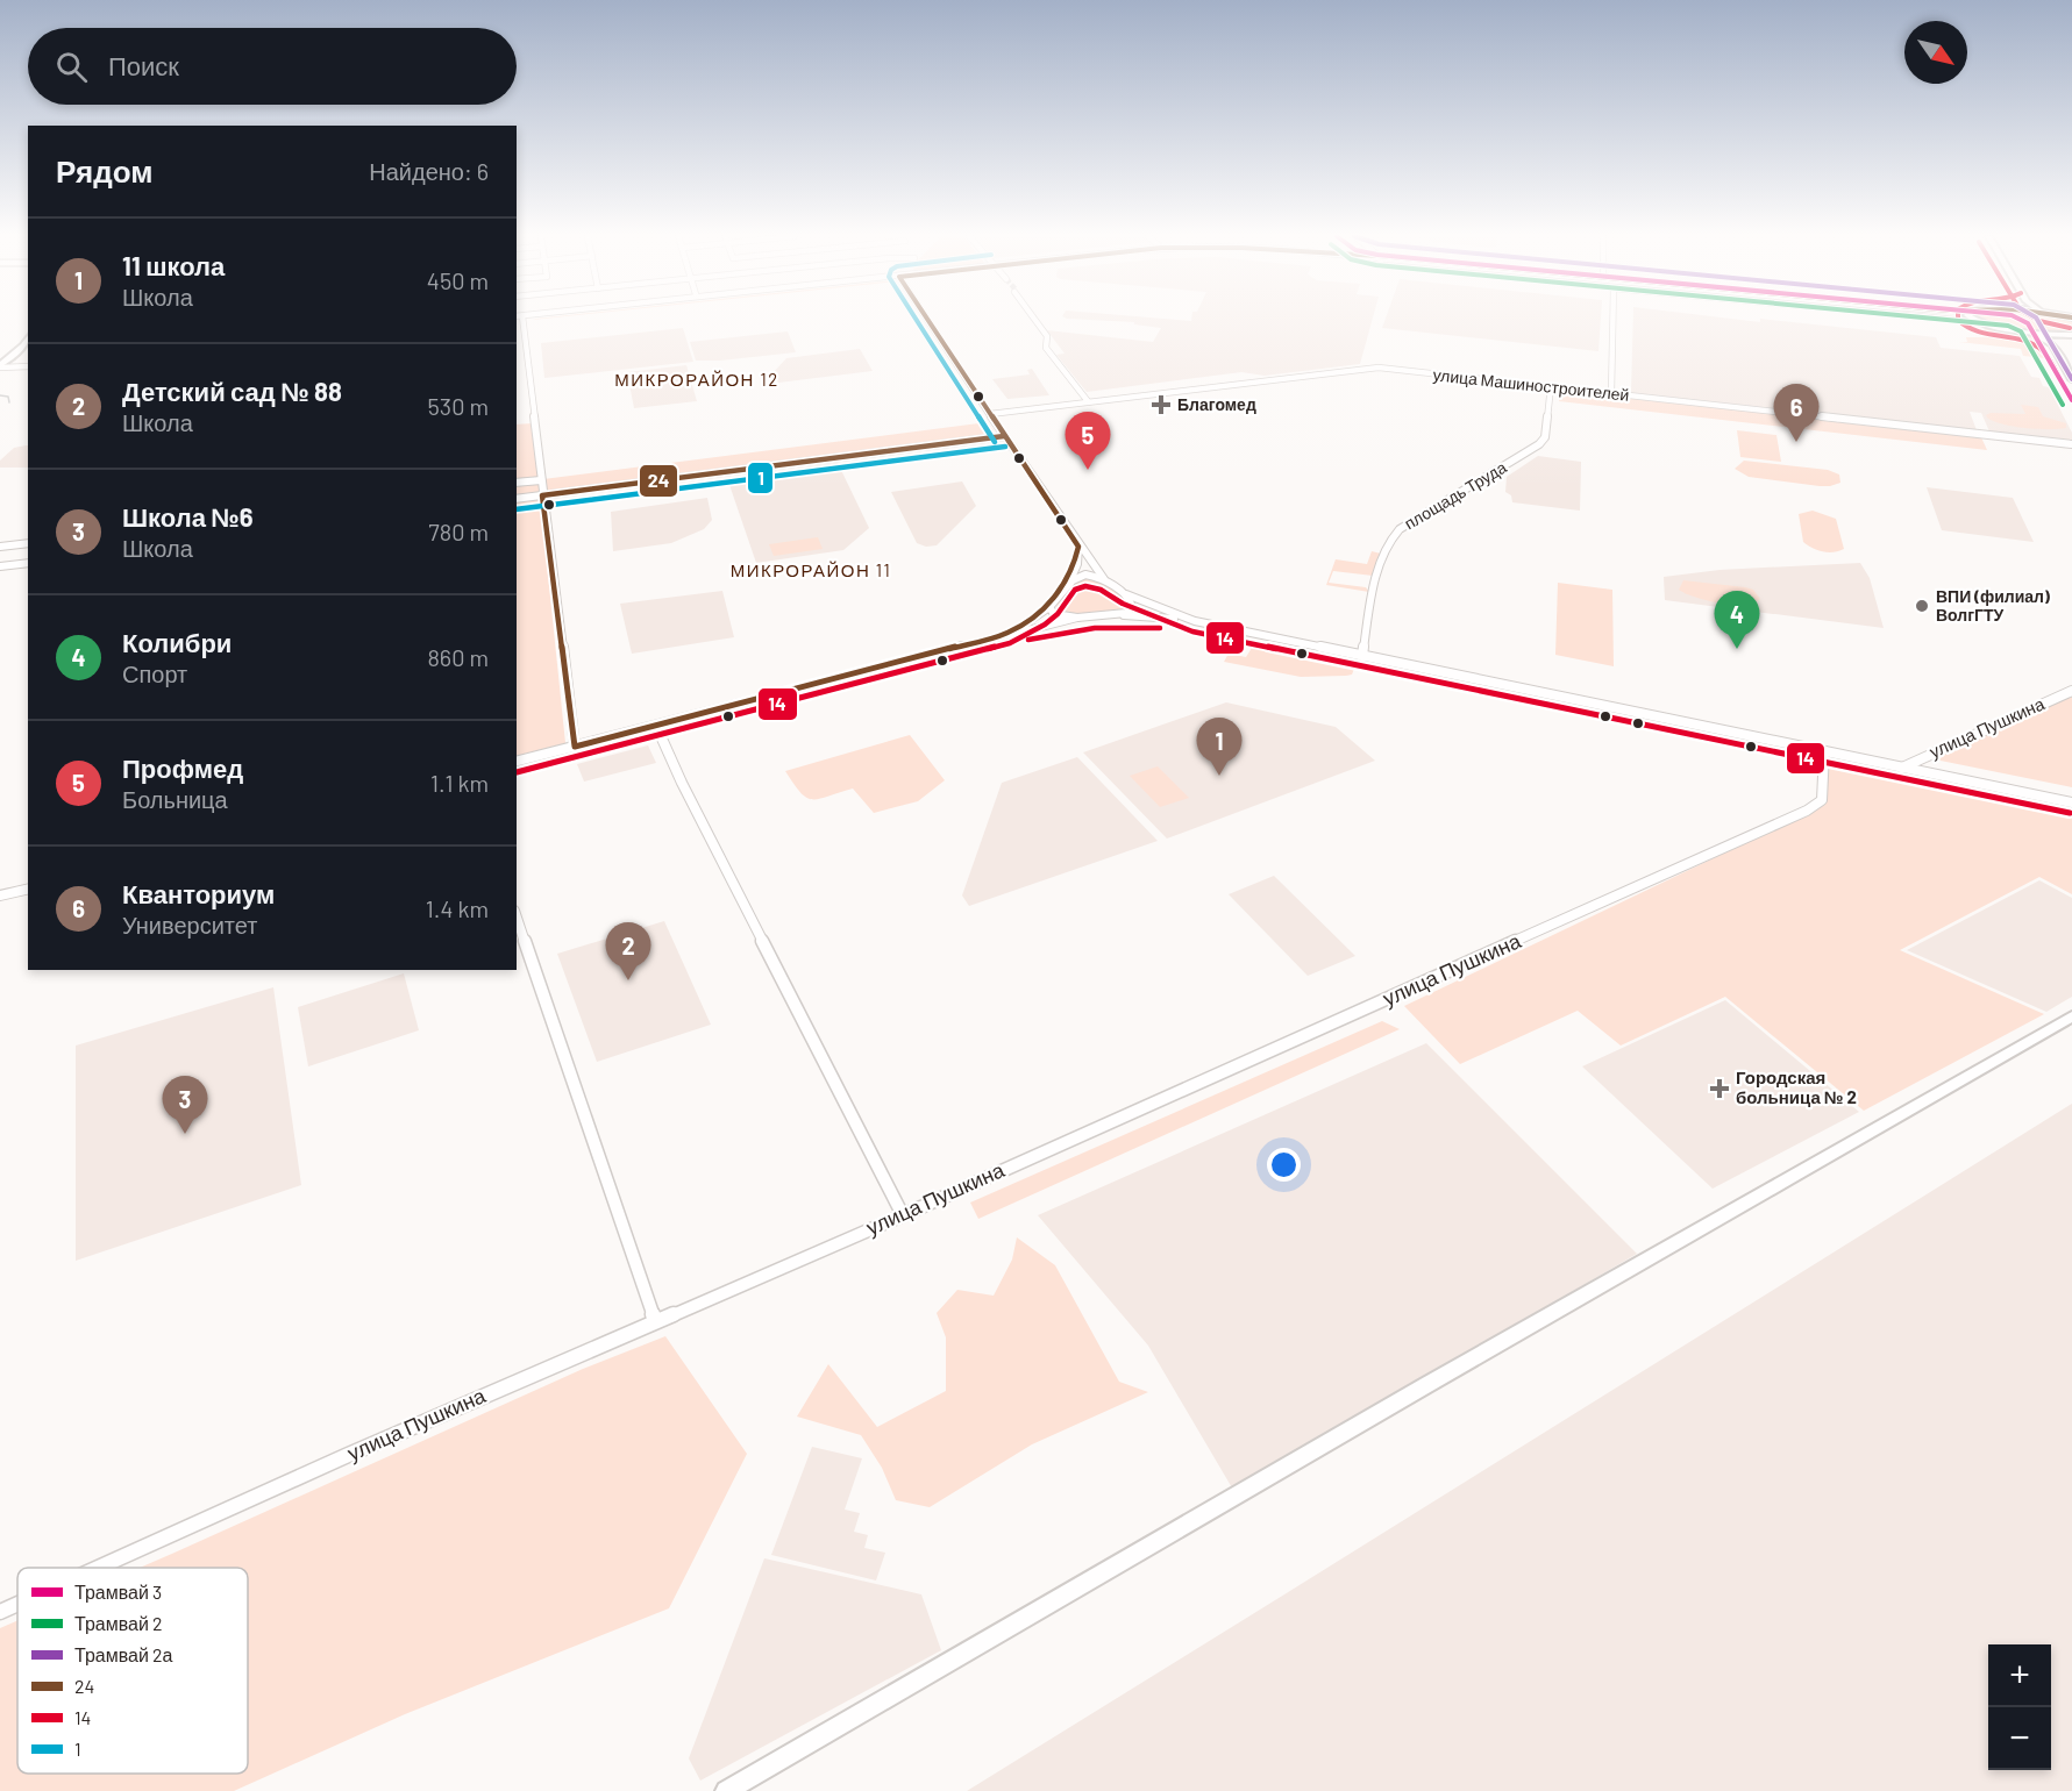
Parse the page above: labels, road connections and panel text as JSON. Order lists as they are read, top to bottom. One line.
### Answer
{"streets":{"street":["улица Машиностроителей","площадь Труда","улица Пушкина"]},"crossings":[["улица Машиностроителей","площадь Труда"]],"districts":["МИКРОРАЙОН 12","МИКРОРАЙОН 11"],"places":{"health":["Благомед","Городская больница № 2"],"other":["ВПИ (филиал) ВолгГТУ"]},"lines":["tram line 3","tram line 2","tram line 2а","transit line 24","transit line 14","transit line 1"],"legend":["Трамвай 3","Трамвай 2","Трамвай 2а","24","14","1"],"north":"bottom right","page":{"search":"Поиск","heading":["Рядом","Найдено: 6"],"list":[{"mark":"1","name":"11 школа","note":"Школа","value":"450 m"},{"mark":"2","name":"Детский сад № 88","note":"Школа","value":"530 m"},{"mark":"3","name":"Школа №6","note":"Школа","value":"780 m"},{"mark":"4","name":"Колибри","note":"Спорт","value":"860 m"},{"mark":"5","name":"Профмед","note":"Больница","value":"1.1 km"},{"mark":"6","name":"Кванториум","note":"Университет","value":"1.4 km"}],"pins":["6","5","4","1","2","3"],"map_buttons":["+","−"]}}
